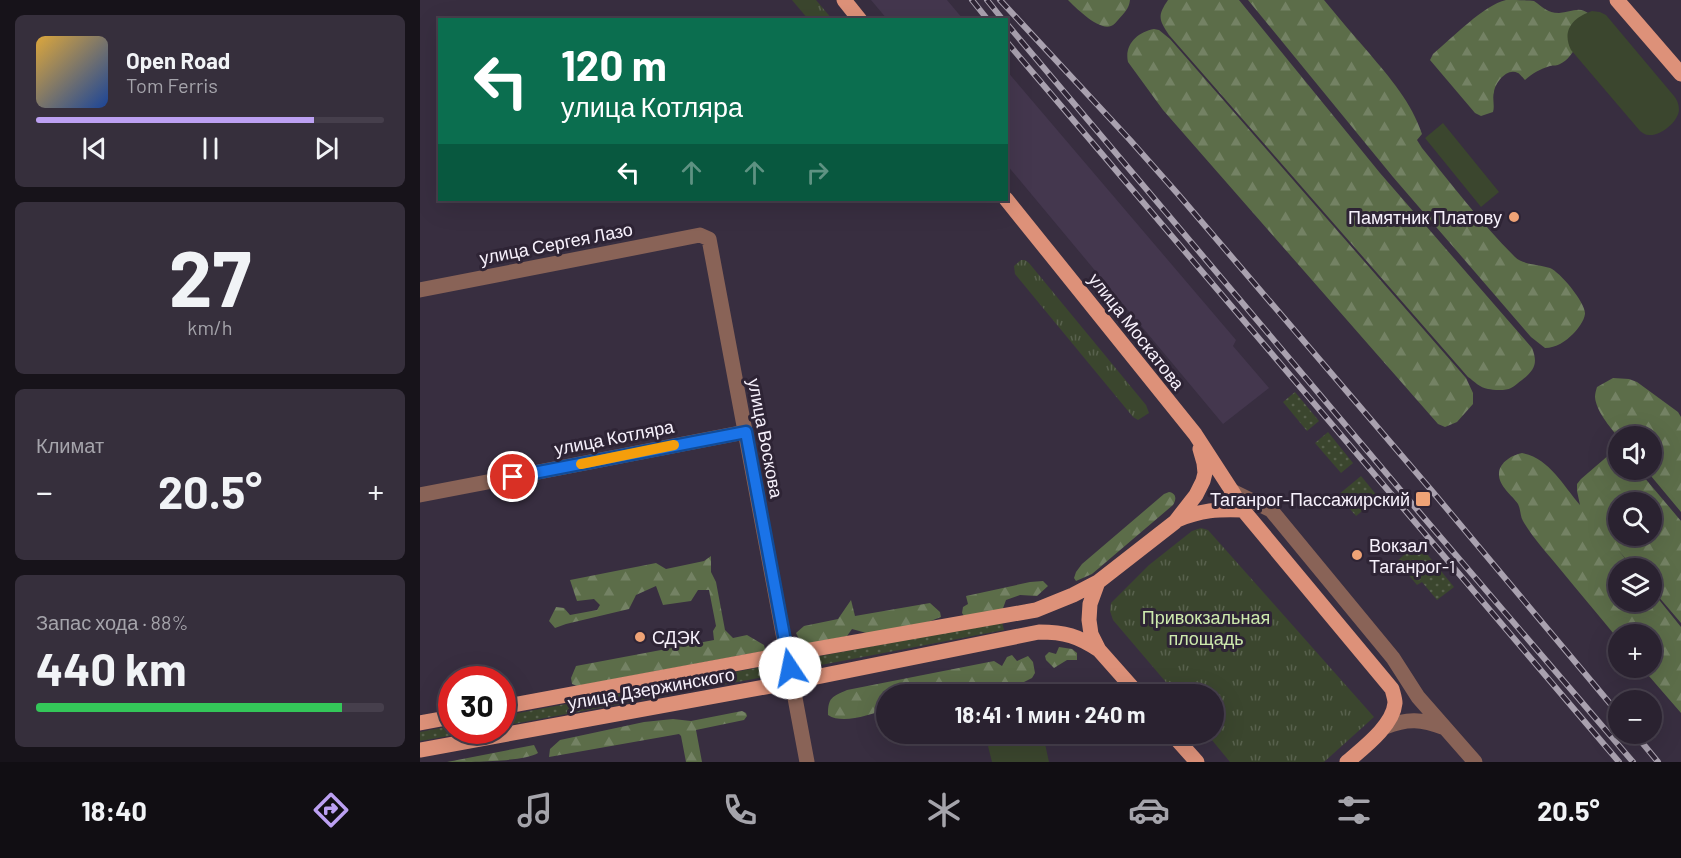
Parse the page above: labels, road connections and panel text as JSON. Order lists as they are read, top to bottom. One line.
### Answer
{"streets":{"main road":["улица Москатова","улица Дзержинского"],"street":["улица Сергея Лазо","улица Котляра","улица Воскова"]},"crossings":[["улица Сергея Лазо","улица Воскова"],["улица Котляра","улица Воскова"],["улица Воскова","улица Дзержинского"]],"parks":["Привокзальная площадь"],"places":{"other":["Памятник Платову","Вокзал Таганрог-1","СДЭК"],"transit":["Таганрог-Пассажирский"]},"page":{"turn":["120 m","улица Котляра"],"song":["Open Road","Tom Ferris"],"tile":[["27","km/h"],"Климат",["Запас хода · 88%","440 km"]],"map_buttons":["+","−"],"heat":["−","20.5°","+"],"limit":"30","trip":"18:41 · 1 мин · 240 m","tabs":["18:40","20.5°"]}}
